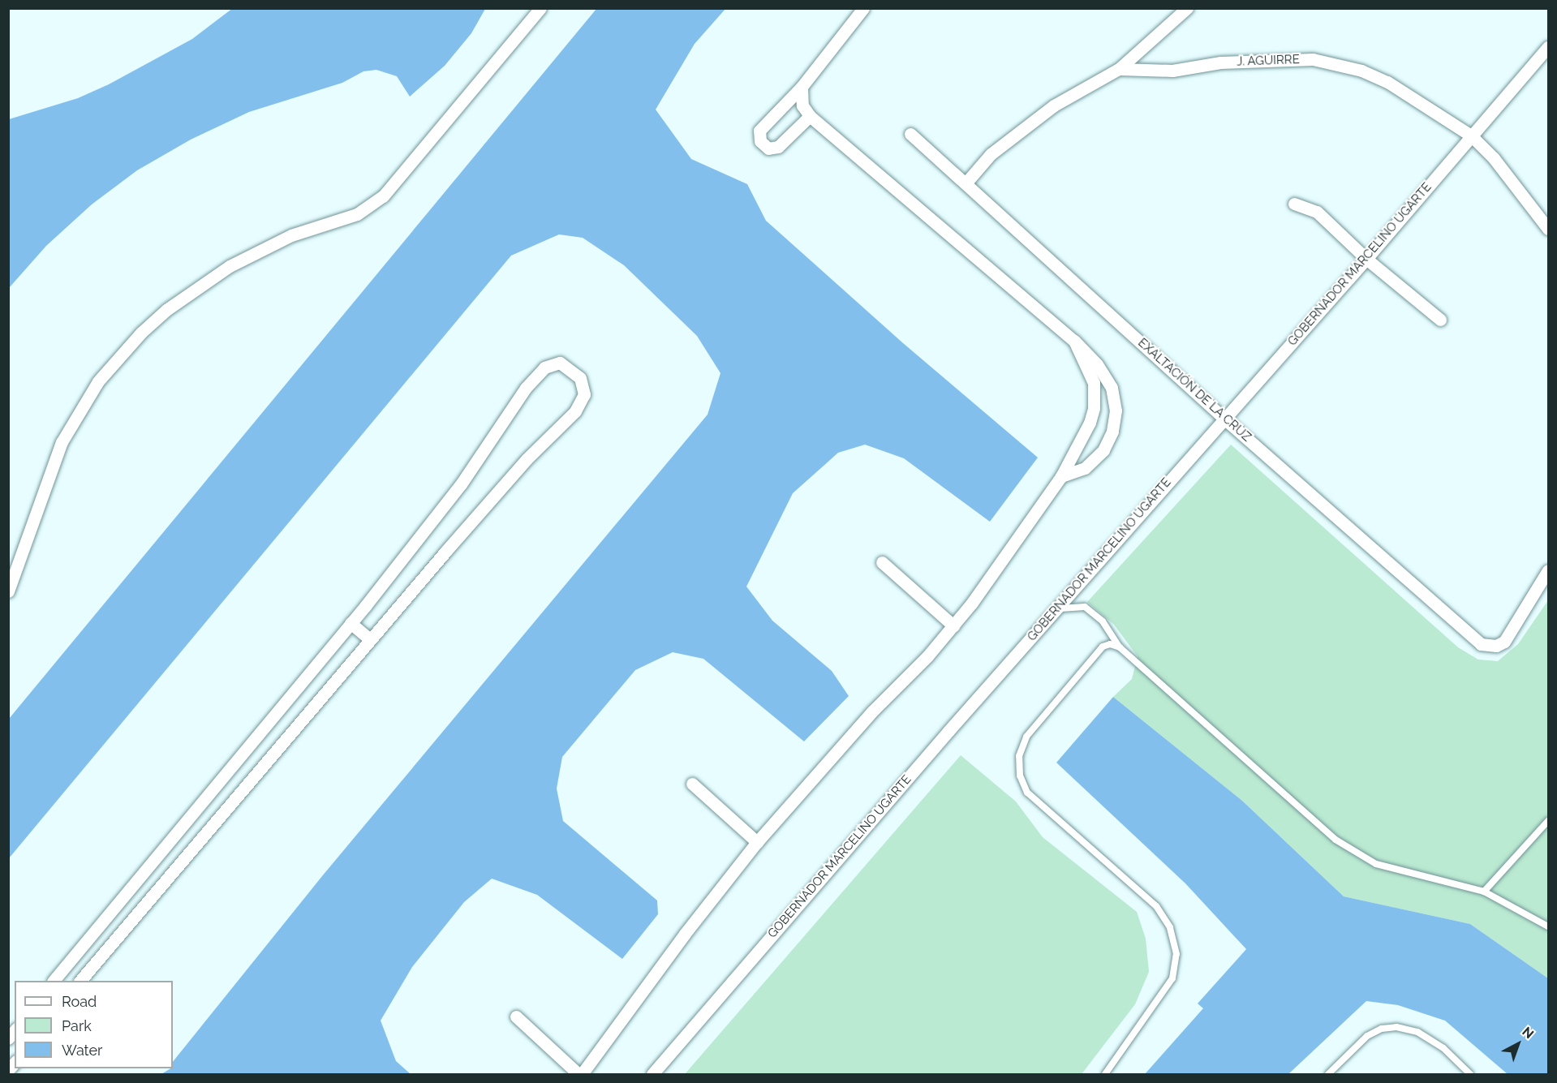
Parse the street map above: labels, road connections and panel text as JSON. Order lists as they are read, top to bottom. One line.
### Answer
{"streets":{"street":["J. AGUIRRE","GOBERNADOR MARCELINO UGARTE","EXALTACIÓN DE LA CRUZ"]},"crossings":[["J. AGUIRRE","GOBERNADOR MARCELINO UGARTE"],["GOBERNADOR MARCELINO UGARTE","EXALTACIÓN DE LA CRUZ"]],"legend":["Road","Park","Water"],"north":"top right"}
